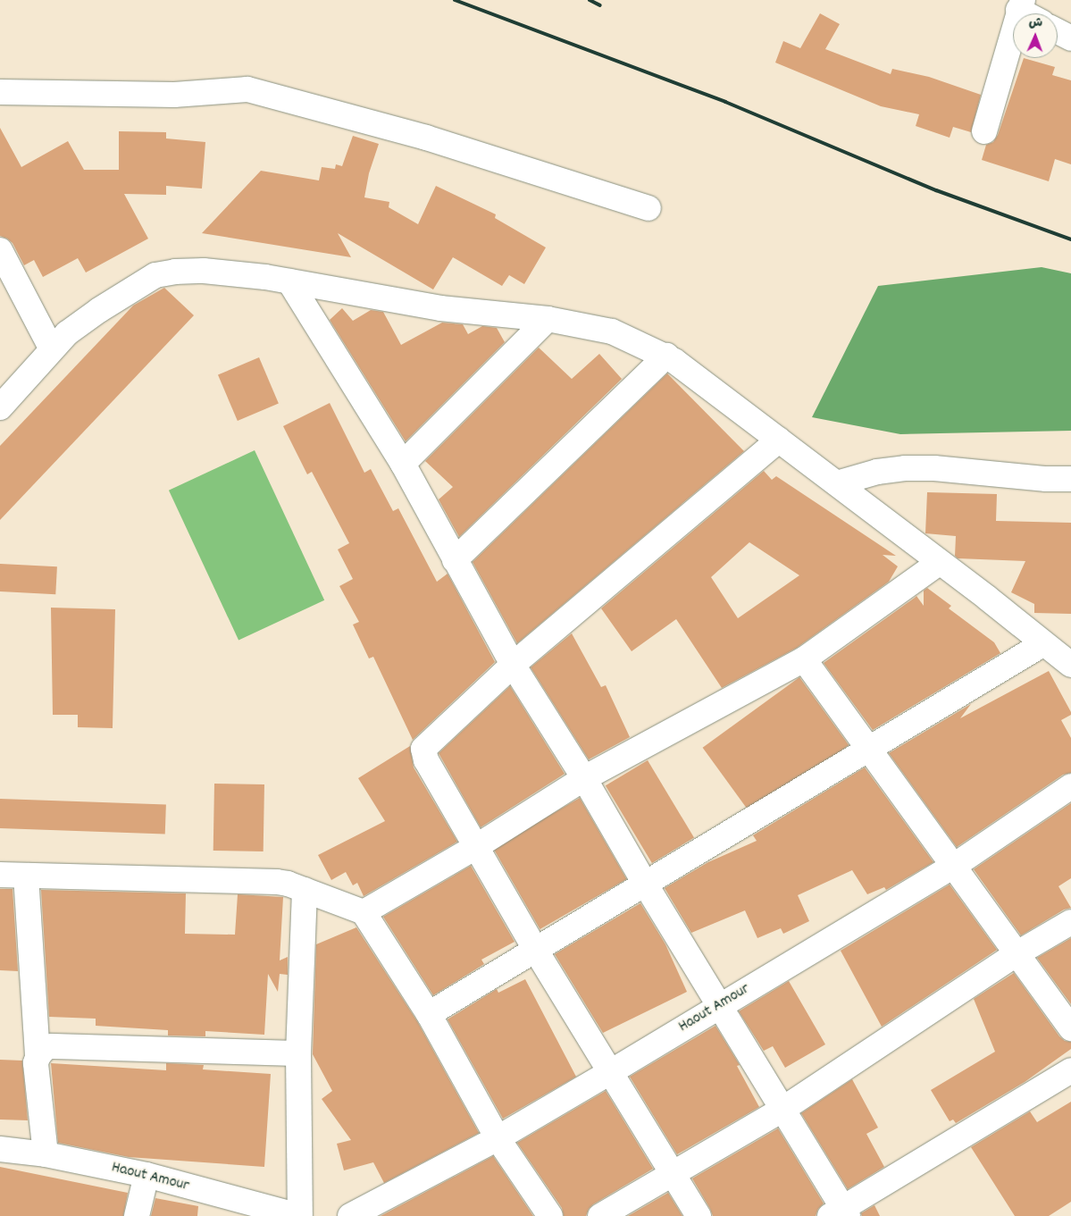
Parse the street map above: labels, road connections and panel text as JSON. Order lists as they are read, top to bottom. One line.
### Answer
{"streets":{"street":["Haout Amour"]},"north":"top"}
